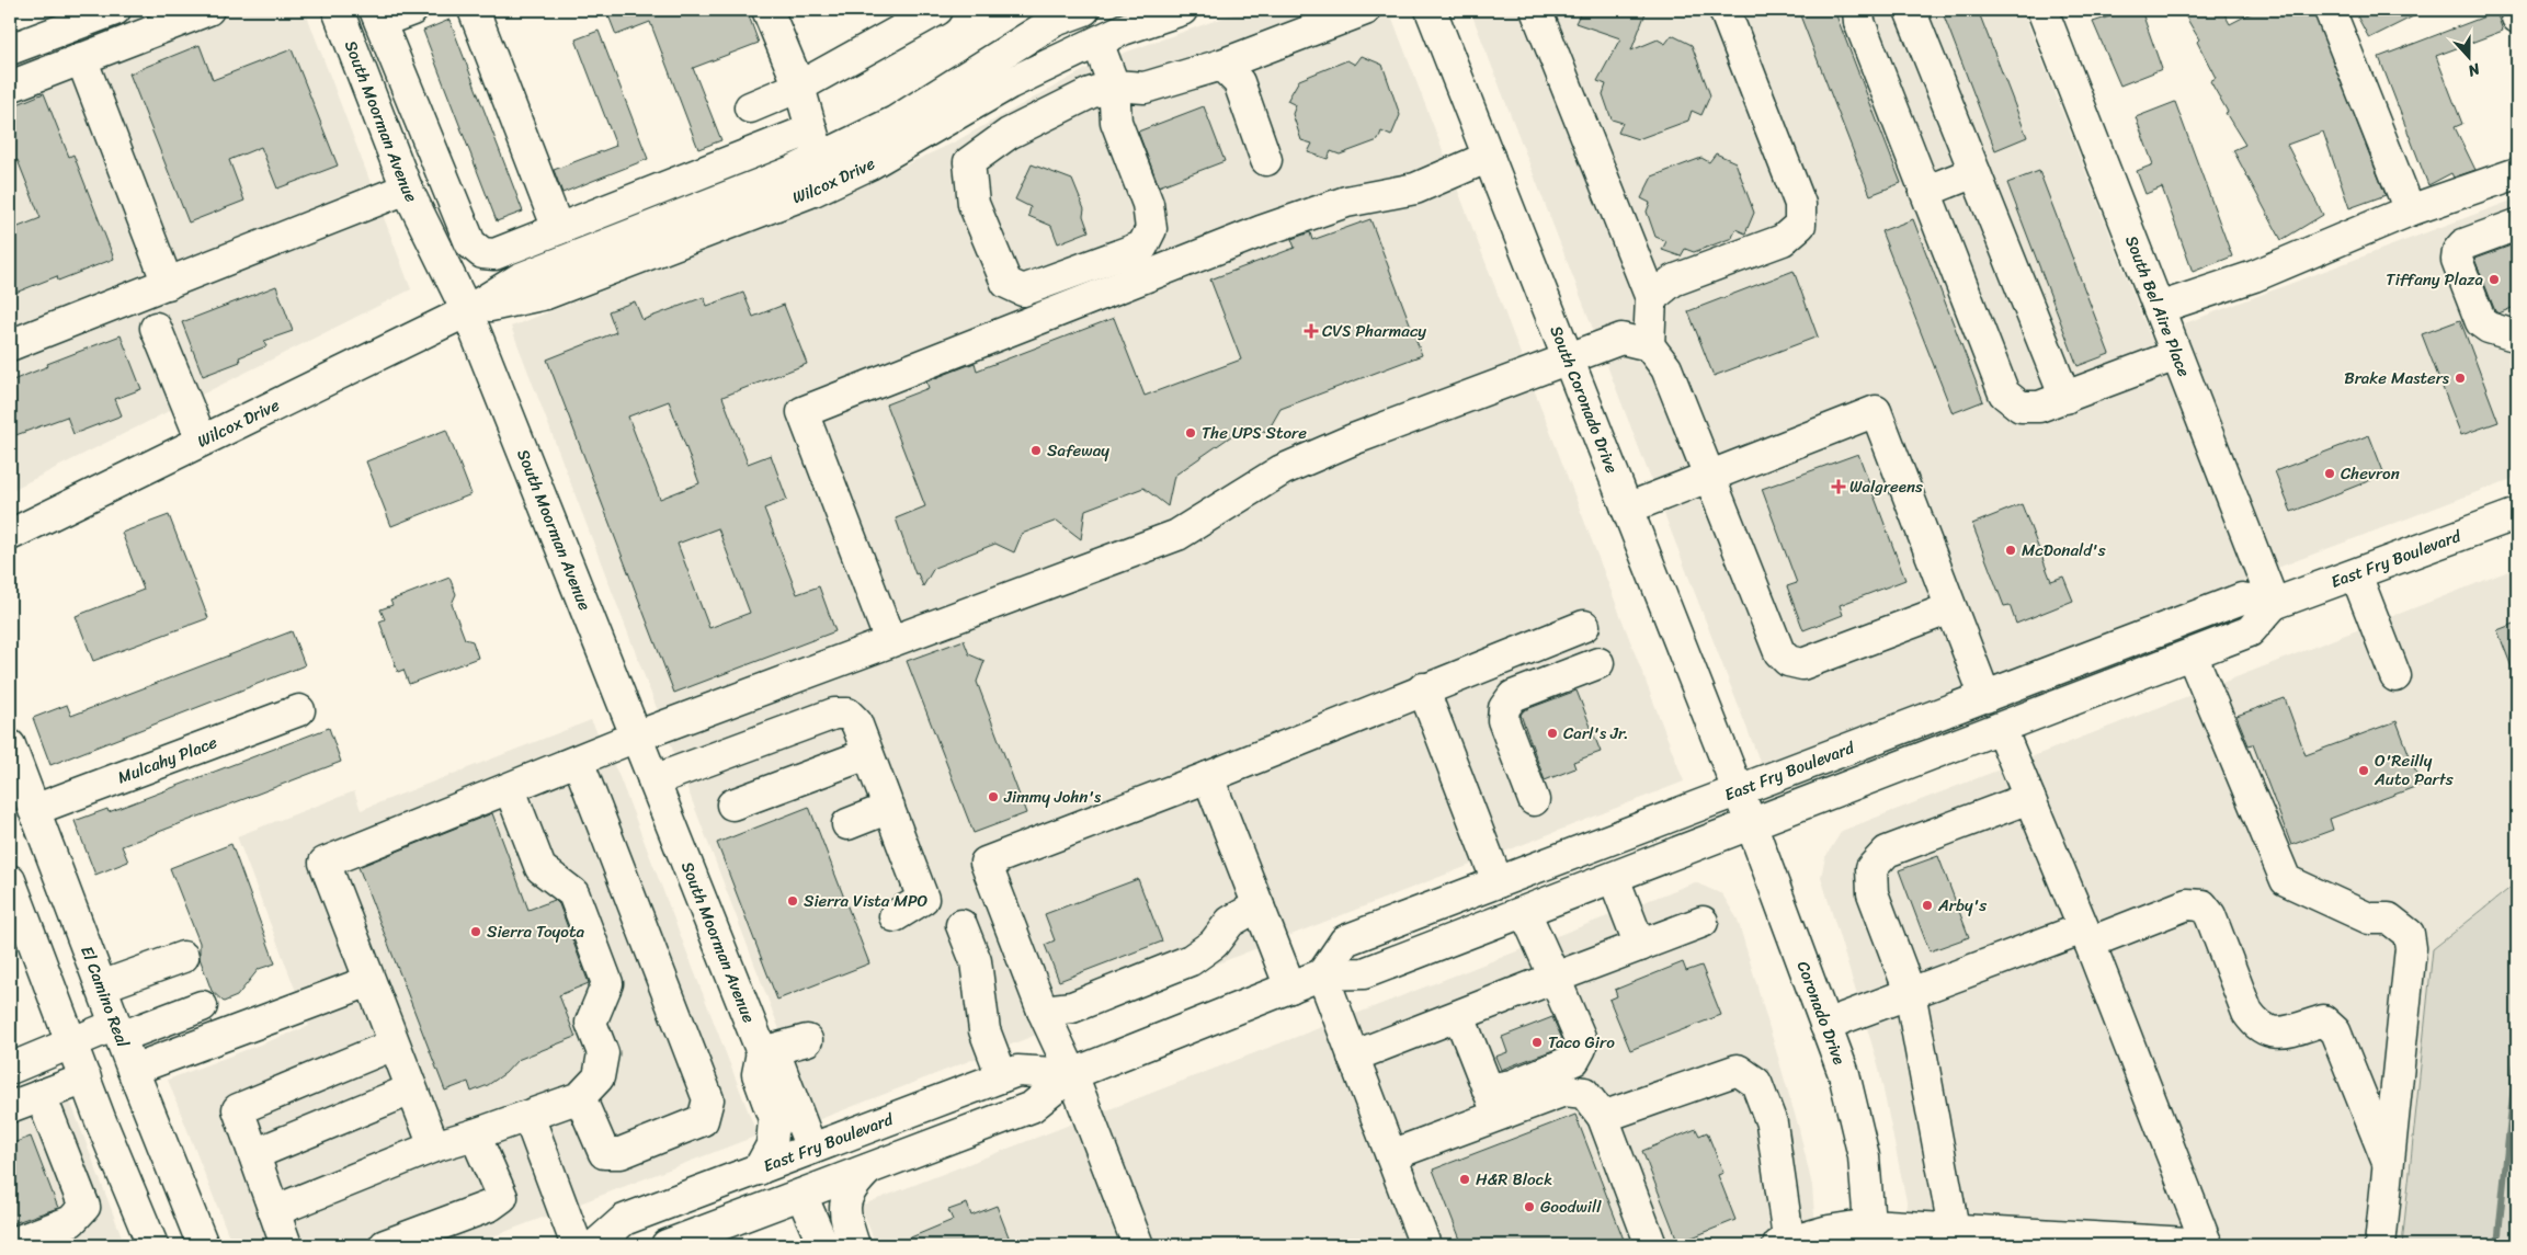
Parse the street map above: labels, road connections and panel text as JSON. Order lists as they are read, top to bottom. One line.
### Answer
{"streets":{"street":["South Moorman Avenue","Wilcox Drive","South Bel Aire Place","South Coronado Drive","East Fry Boulevard","Mulcahy Place","El Camino Real","Coronado Drive"]},"crossings":[["South Moorman Avenue","Wilcox Drive"],["South Moorman Avenue","East Fry Boulevard"],["South Bel Aire Place","East Fry Boulevard"],["South Coronado Drive","East Fry Boulevard"],["South Coronado Drive","Coronado Drive"],["East Fry Boulevard","Coronado Drive"],["Mulcahy Place","El Camino Real"]],"places":{"other":["Tiffany Plaza","Brake Masters","The UPS Store","Safeway","Chevron","McDonald's","Carl's Jr.","O'Reilly Auto Parts","Jimmy John's","Sierra Vista MPO","Arby's","Sierra Toyota","Taco Giro","H&R Block","Goodwill"],"health":["CVS Pharmacy","Walgreens"]},"north":"bottom"}
